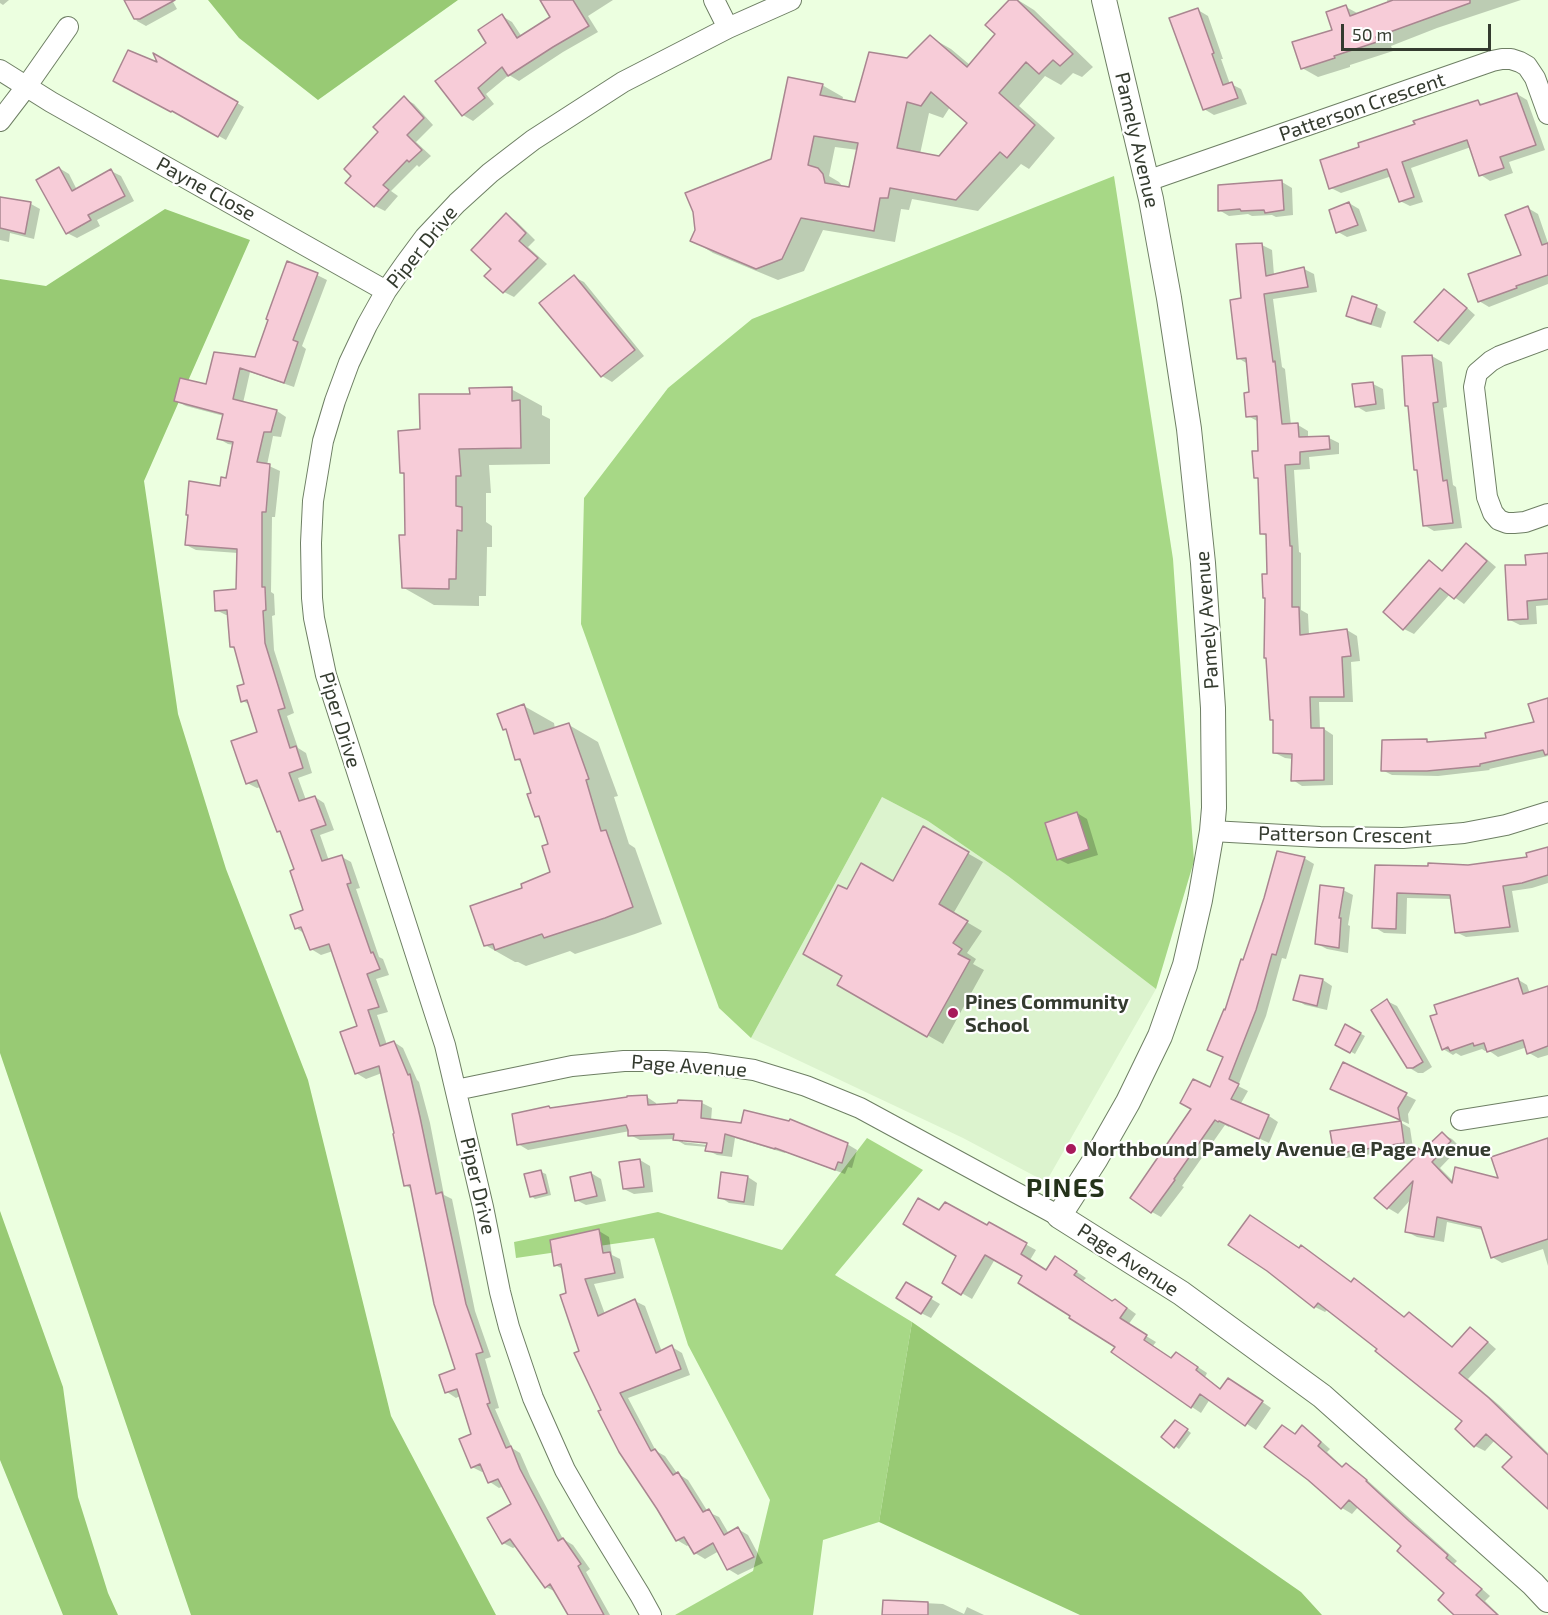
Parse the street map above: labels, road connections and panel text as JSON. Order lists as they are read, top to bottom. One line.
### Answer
{"streets":{"street":["Patterson Crescent","Pamely Avenue","Payne Close","Piper Drive","Page Avenue"]},"crossings":[["Patterson Crescent","Pamely Avenue"],["Pamely Avenue","Page Avenue"],["Payne Close","Piper Drive"],["Piper Drive","Page Avenue"]],"districts":["PINES"],"places":["Pines Community School","Northbound Pamely Avenue @ Page Avenue"],"scale_bar":"50 m"}
